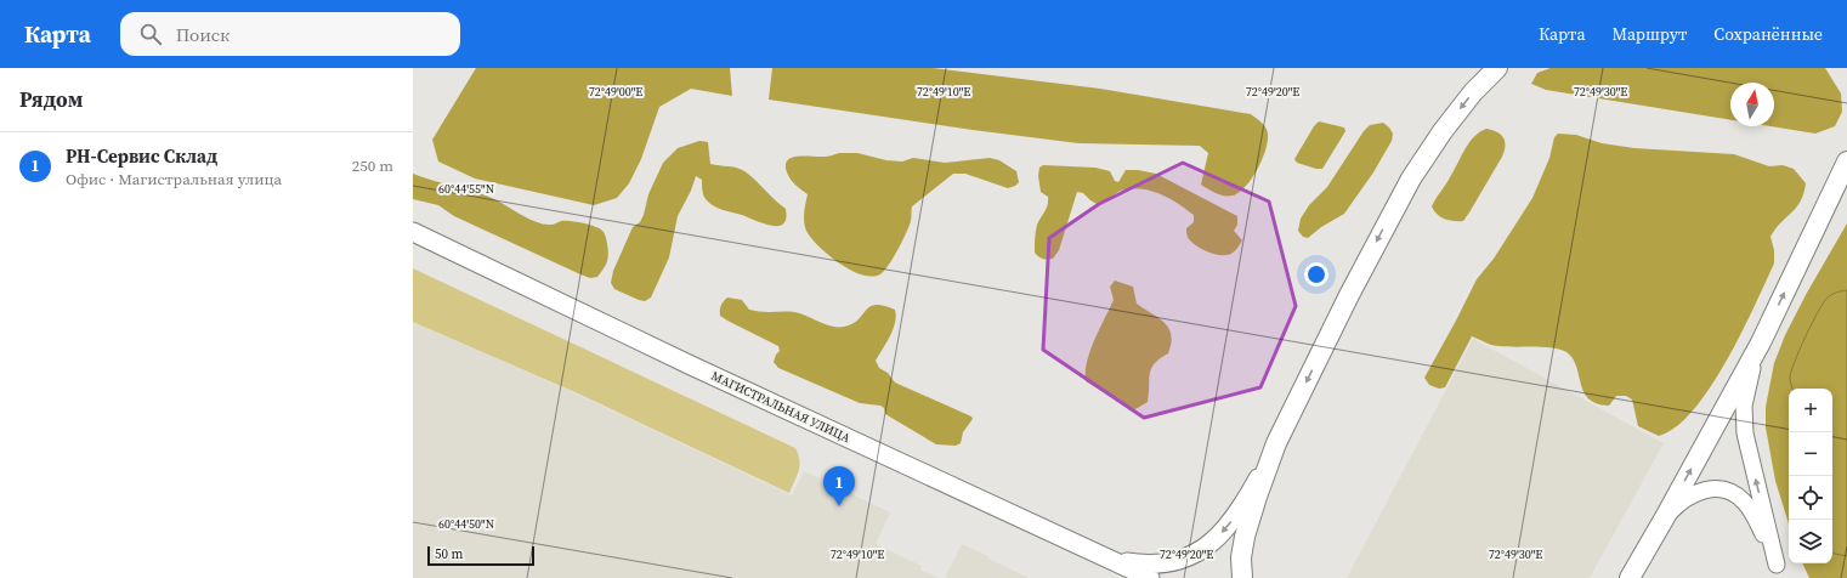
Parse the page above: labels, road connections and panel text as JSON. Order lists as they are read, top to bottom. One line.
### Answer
{"streets":{"main road":["МАГИСТРАЛЬНАЯ УЛИЦА"]},"scale_bar":"50 m","north":"top","page":{"header":"Карта","search":"Поиск","nav":["Карта","Маршрут","Сохранённые"],"heading":"Рядом","list":[{"mark":"1","name":"РН-Сервис Cклад","note":"Офис · Магистральная улица","value":"250 m"}],"map_buttons":["+","−"],"pins":"1","scale":"50 m"},"coordinates":["72°49'00\"E","72°49'10\"E","72°49'20\"E","72°49'30\"E","60°44'55\"N","60°44'50\"N"]}
